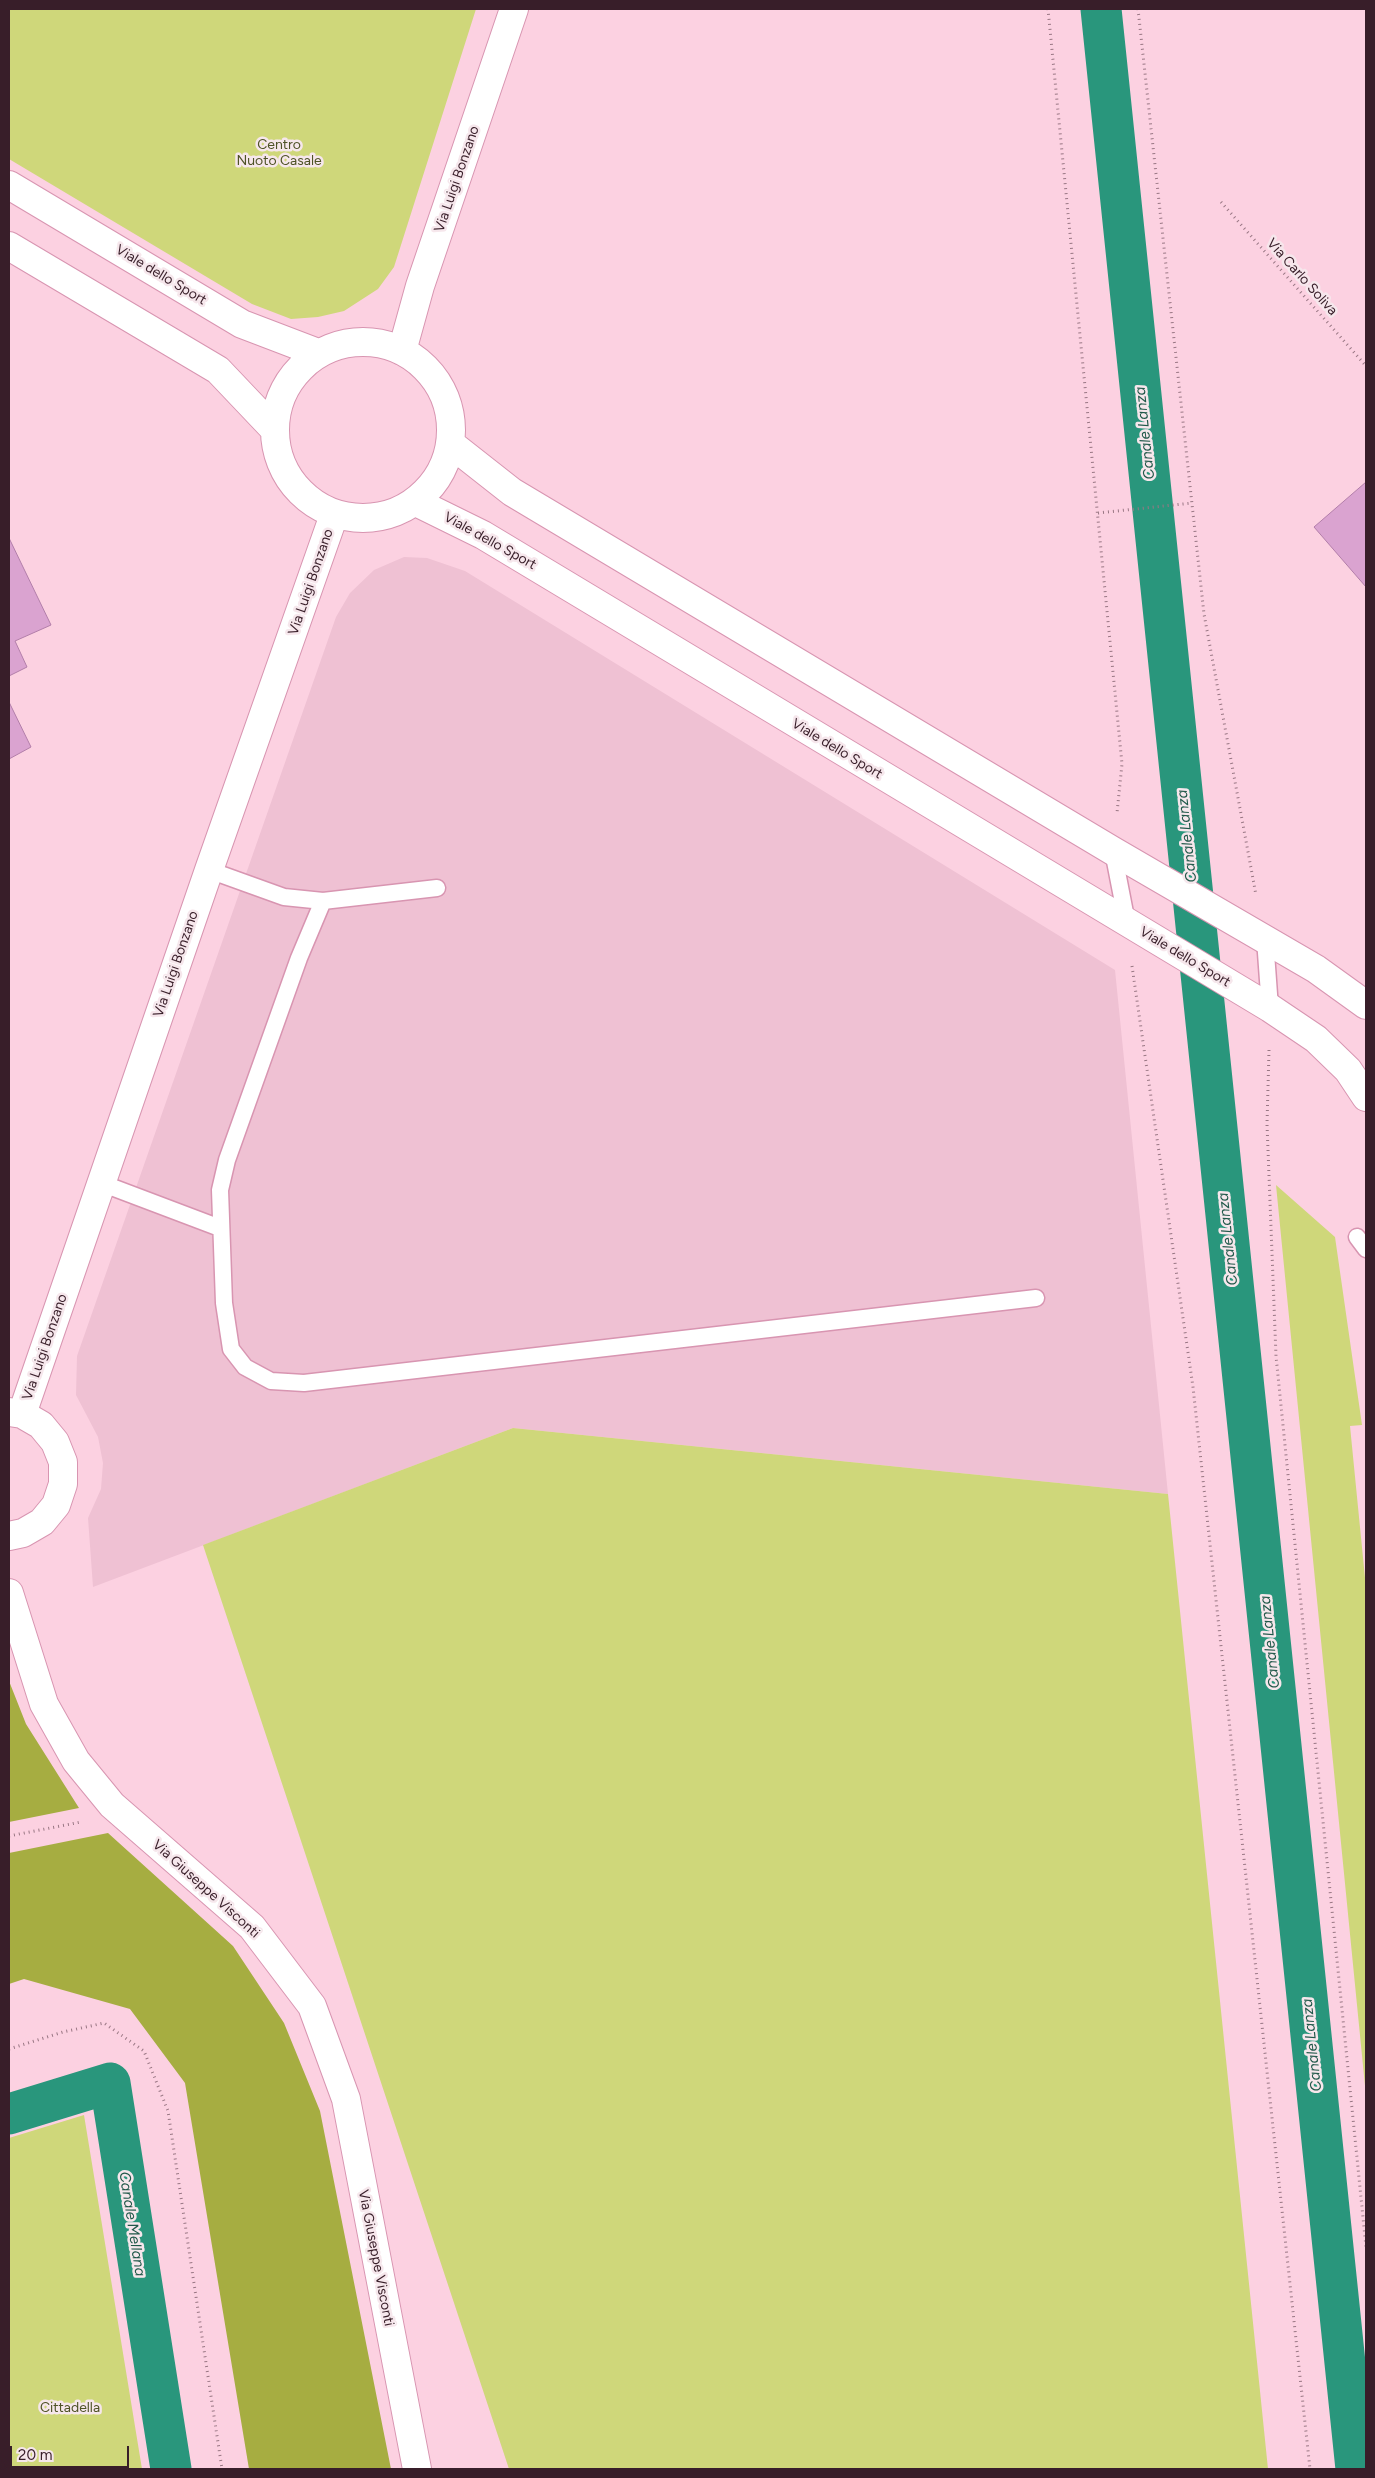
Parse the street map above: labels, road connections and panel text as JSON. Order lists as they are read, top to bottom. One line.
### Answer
{"streets":{"street":["Via Luigi Bonzano","Viale dello Sport","Via Giuseppe Visconti"],"path":["Via Carlo Soliva"]},"crossings":[["Via Luigi Bonzano","Viale dello Sport"]],"water":["Canale Lanza","Canale Mellana"],"parks":["Centro Nuoto Casale","Cittadella"],"scale_bar":"20 m"}
